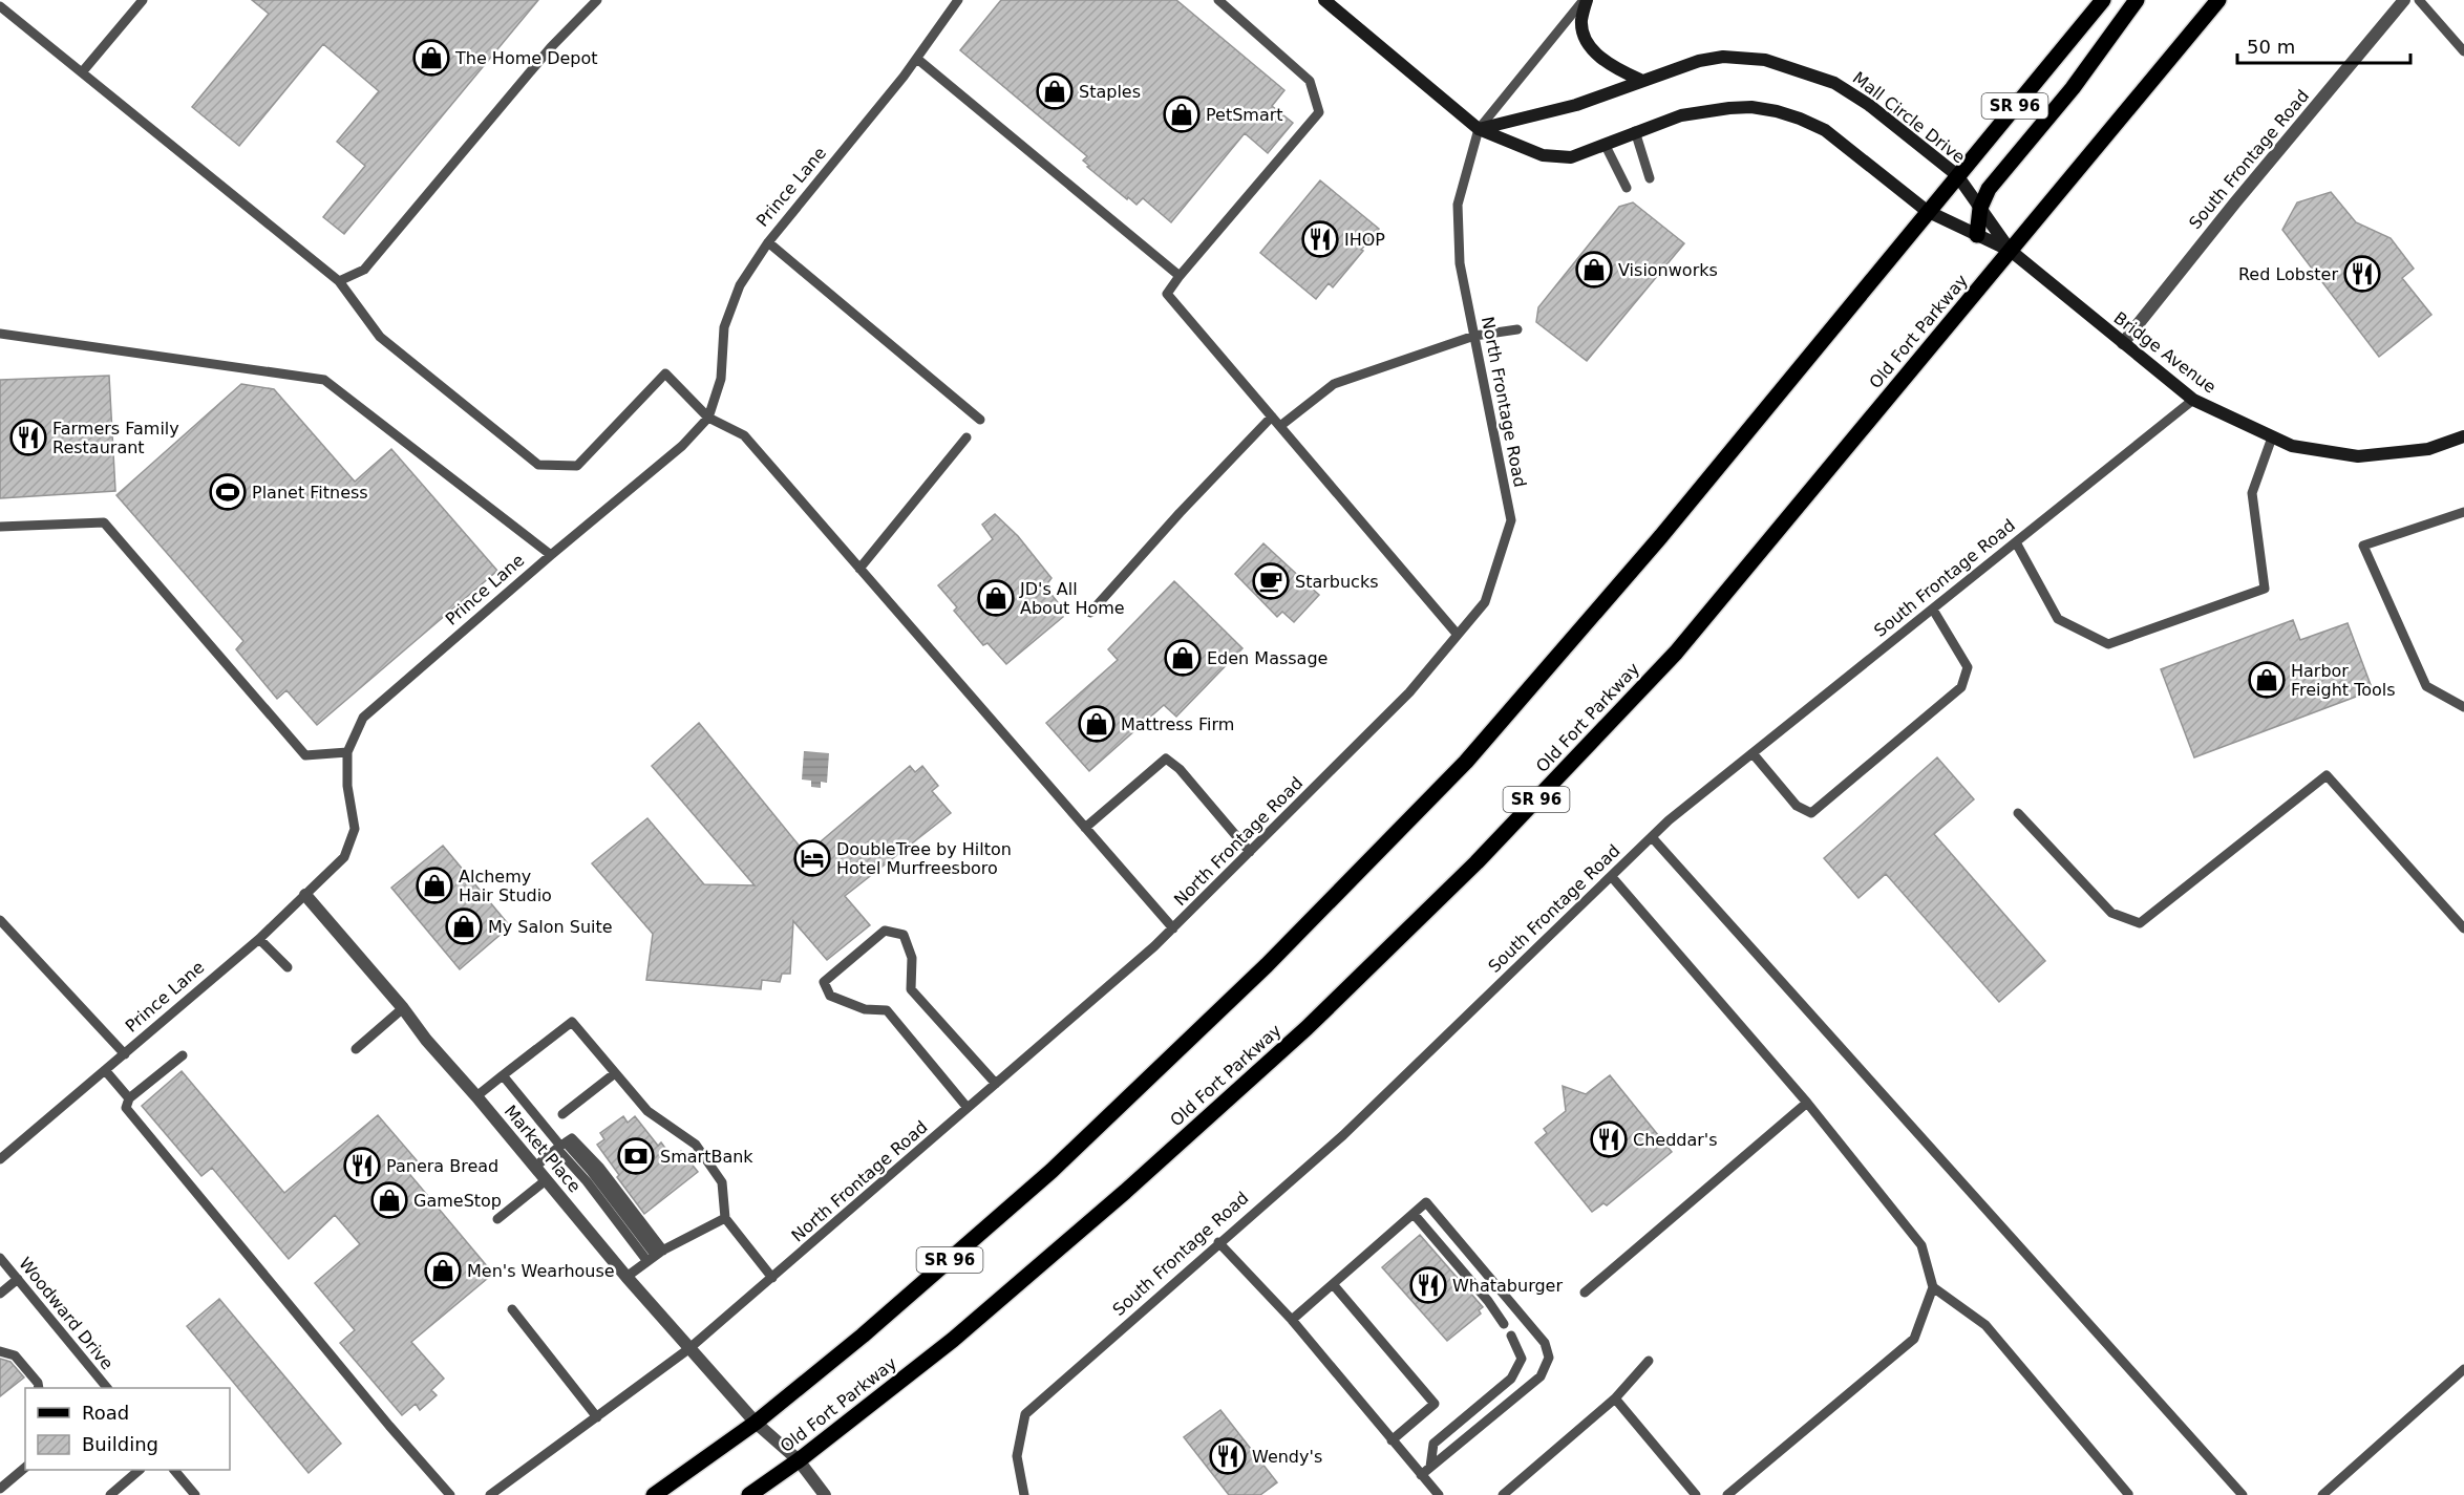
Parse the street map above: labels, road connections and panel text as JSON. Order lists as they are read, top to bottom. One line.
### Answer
{"streets":{"main road":["SR 96","Old Fort Parkway"],"street":["Mall Circle Drive","South Frontage Road","Bridge Avenue","Market Place"],"lane":["Prince Lane","North Frontage Road","Woodward Drive"]},"crossings":[["SR 96","Mall Circle Drive"],["SR 96","Market Place"],["Mall Circle Drive","Old Fort Parkway"],["Mall Circle Drive","Bridge Avenue"],["Mall Circle Drive","North Frontage Road"],["South Frontage Road","Bridge Avenue"],["Prince Lane","Market Place"],["Old Fort Parkway","Bridge Avenue"],["North Frontage Road","Market Place"]],"places":{"shop":["The Home Depot","Staples","PetSmart","Visionworks","JD's All About Home","Eden Massage","Harbor Freight Tools","Mattress Firm","Alchemy Hair Studio","My Salon Suite","GameStop","Men's Wearhouse"],"restaurant":["IHOP","Red Lobster","Farmers Family Restaurant","Cheddar's","Panera Bread","Whataburger","Wendy's"],"sports":["Planet Fitness"],"cafe":["Starbucks"],"hotel":["DoubleTree by Hilton Hotel Murfreesboro"],"bank":["SmartBank"]},"legend":["Road","Building"],"scale_bar":"50 m"}
